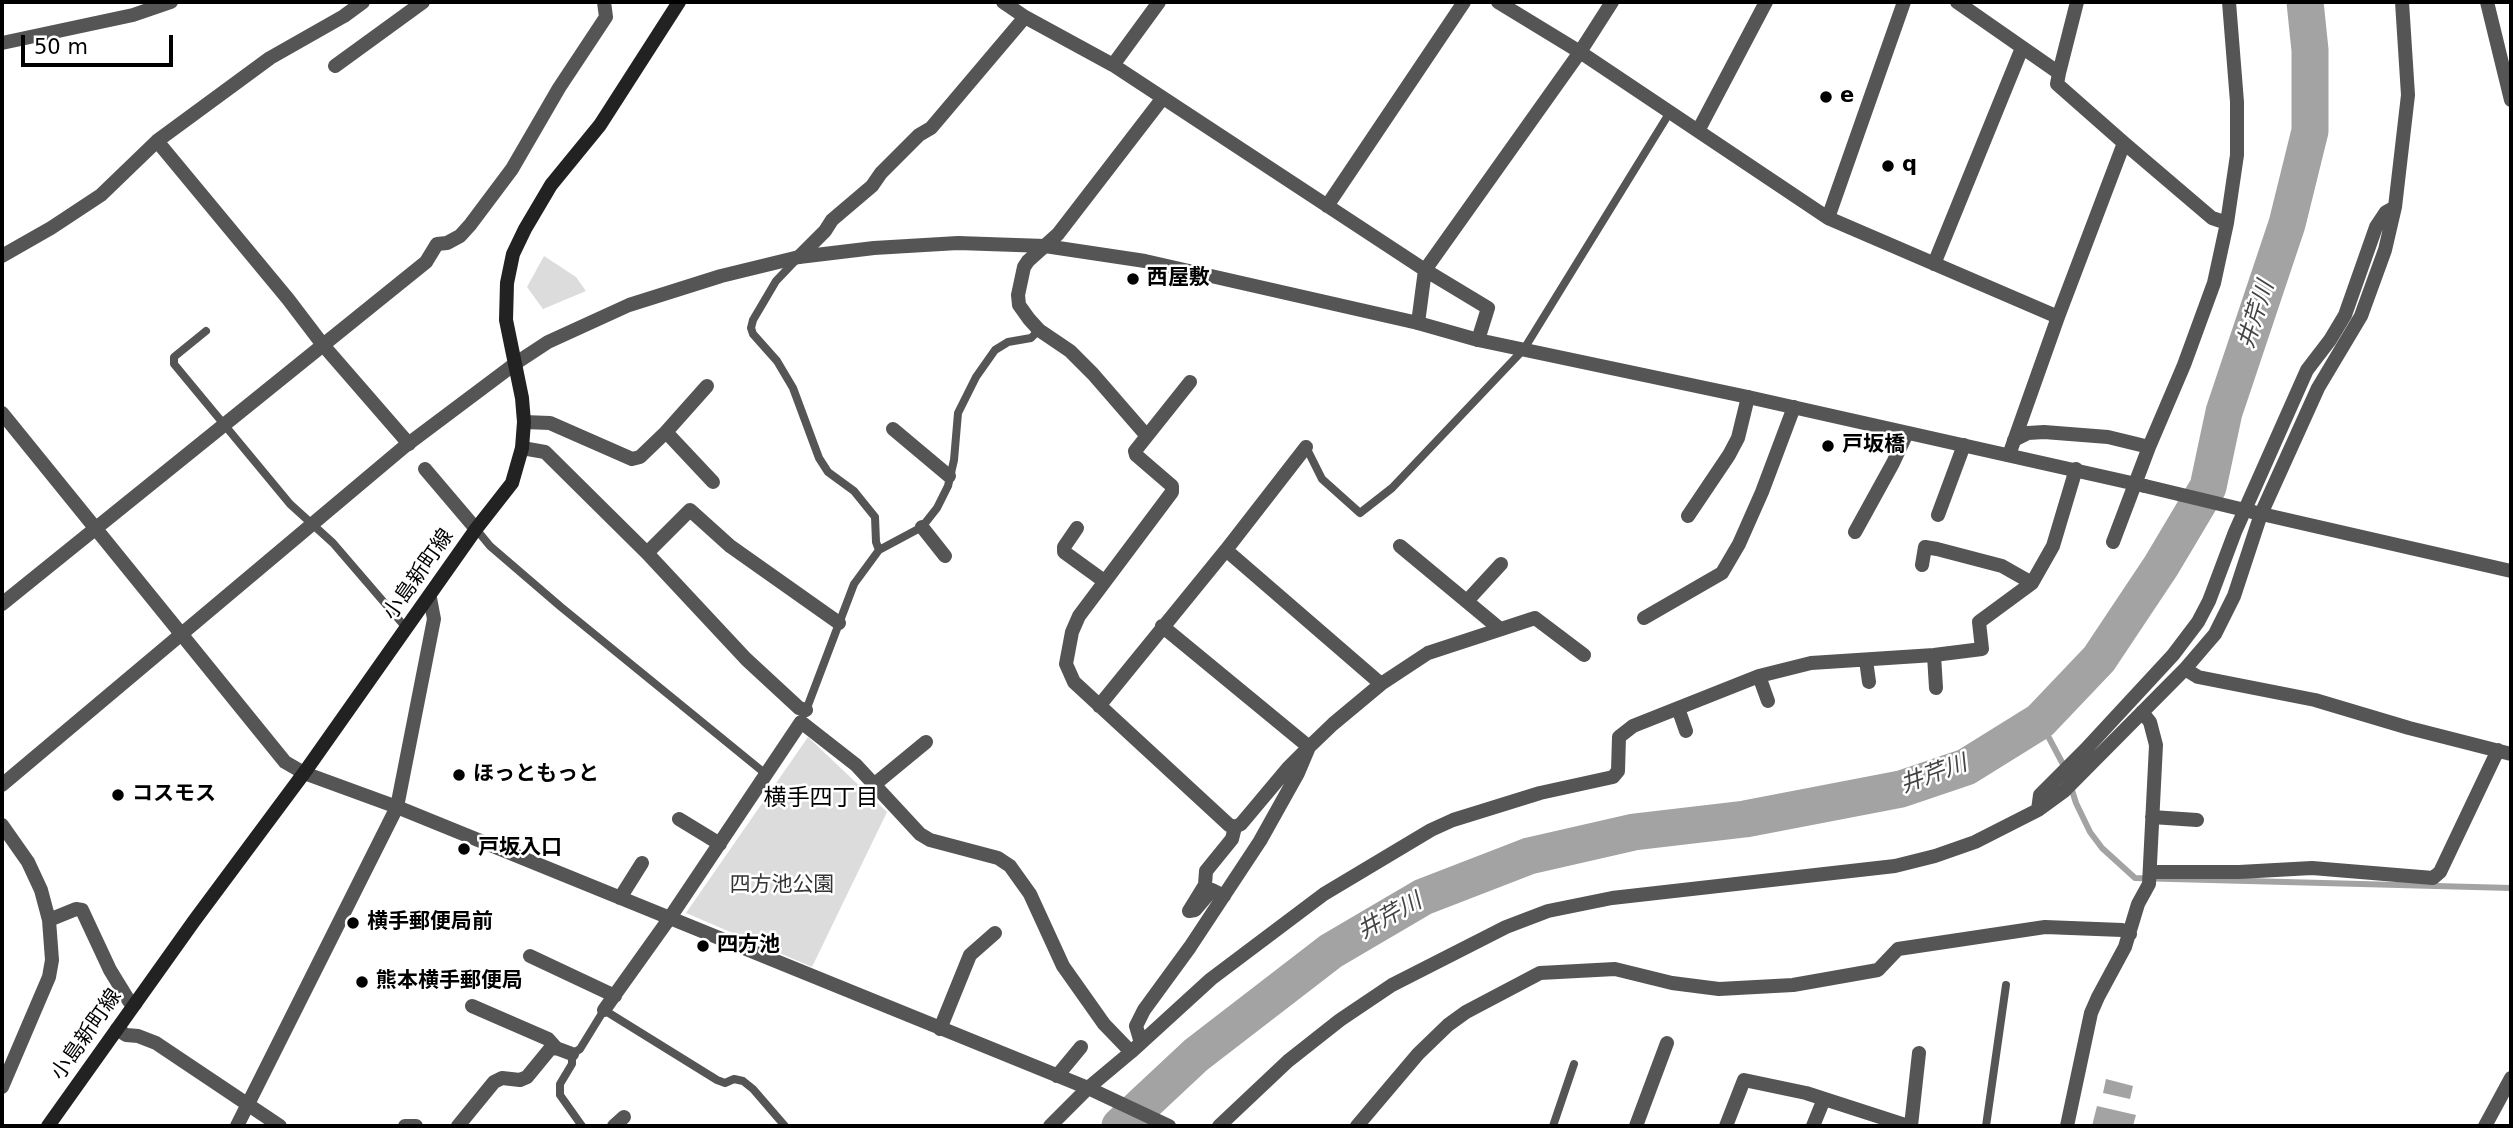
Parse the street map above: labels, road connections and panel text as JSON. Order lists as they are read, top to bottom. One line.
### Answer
{"streets":{"main road":["小島新町線"]},"districts":["横手四丁目"],"water":["井芹川"],"parks":["四方池公園"],"places":["e","q","西屋敷","戸坂橋","ほっともっと","コスモス","戸坂入口","横手郵便局前","四方池","熊本横手郵便局"],"scale_bar":"50 m"}
